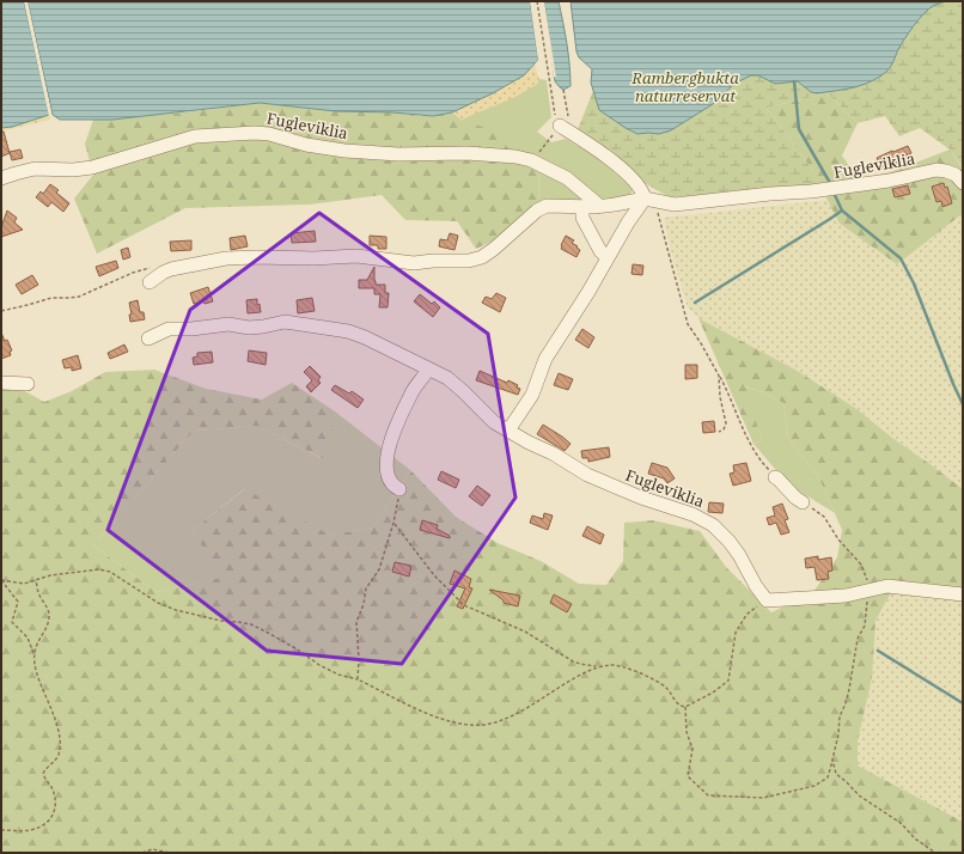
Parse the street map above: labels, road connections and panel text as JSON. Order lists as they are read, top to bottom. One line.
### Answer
{"streets":{"street":["Fugleviklia"]},"parks":["Rambergbukta naturreservat"]}
